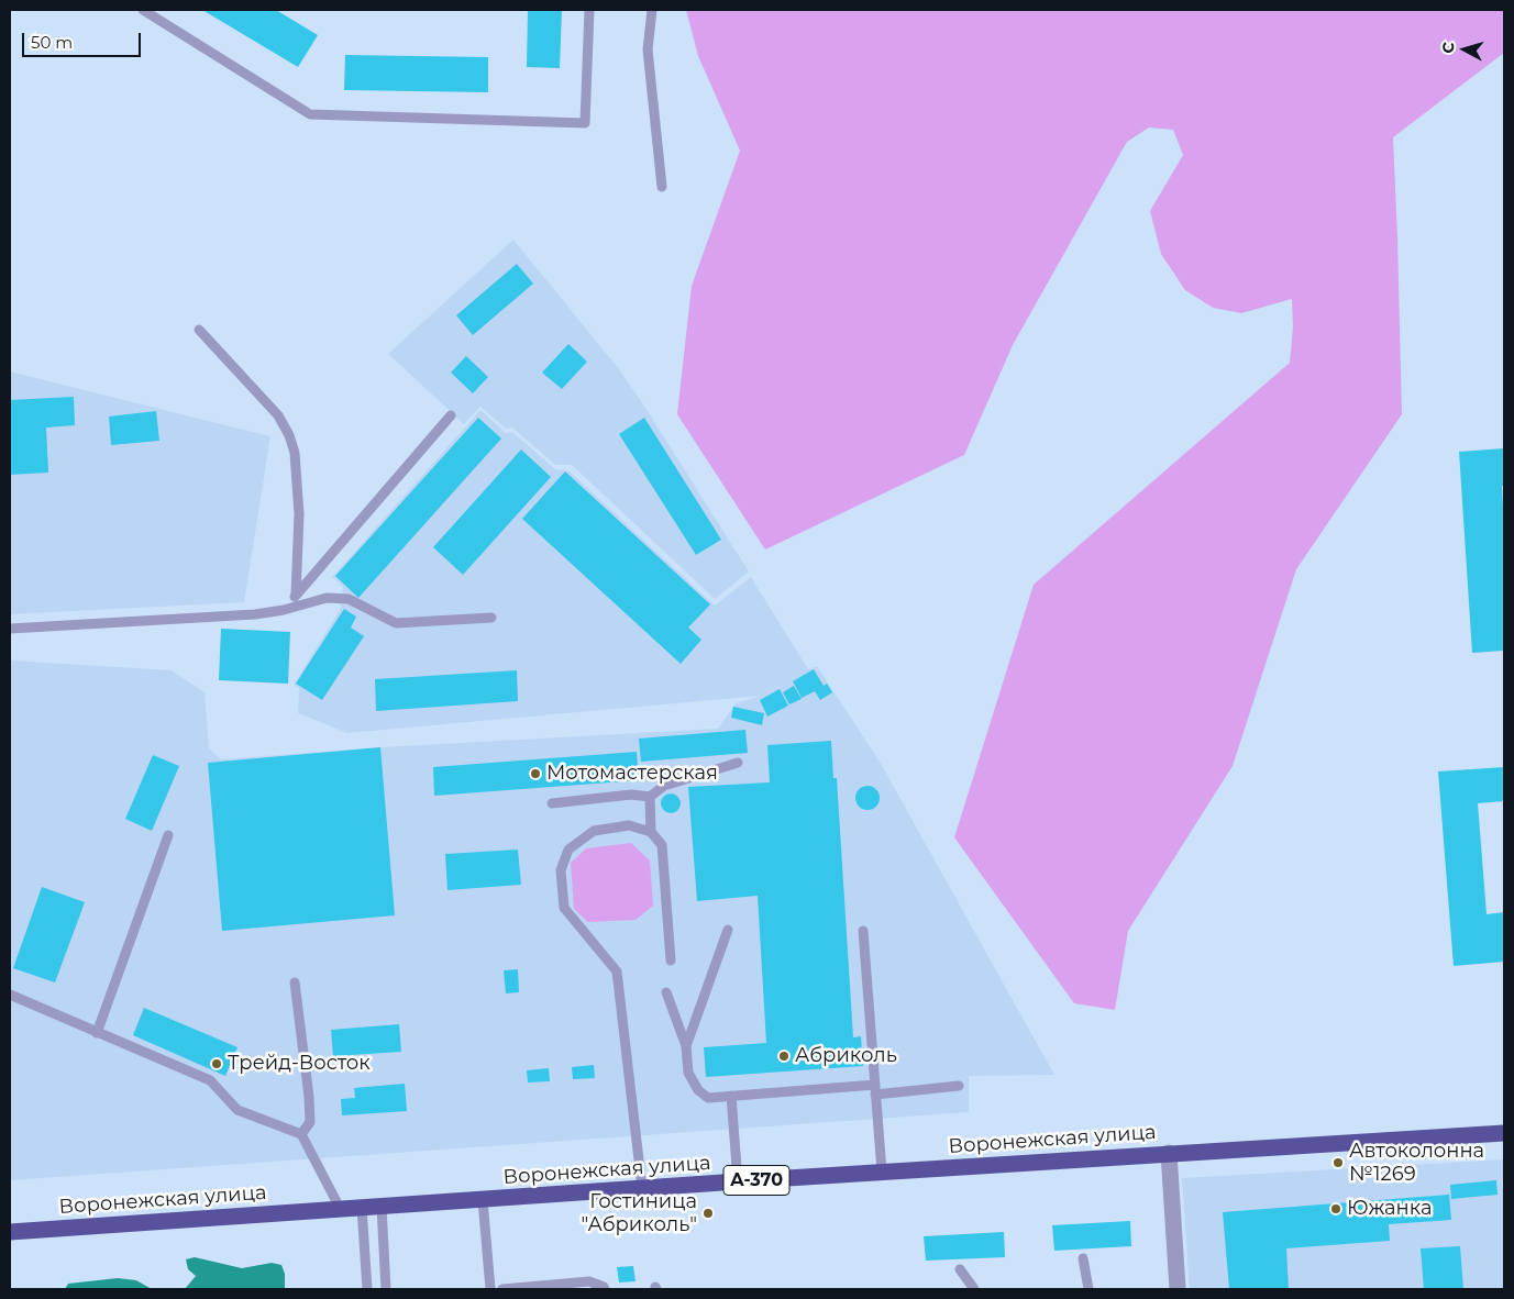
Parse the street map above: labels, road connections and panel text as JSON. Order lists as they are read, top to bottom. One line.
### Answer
{"streets":{"highway":["Воронежская улица","А-370"]},"places":["Мотомастерская","Абриколь","Трейд-Восток","Автоколонна №1269","Южанка","Гостиница \"Абриколь\""],"scale_bar":"50 m","north":"left"}
